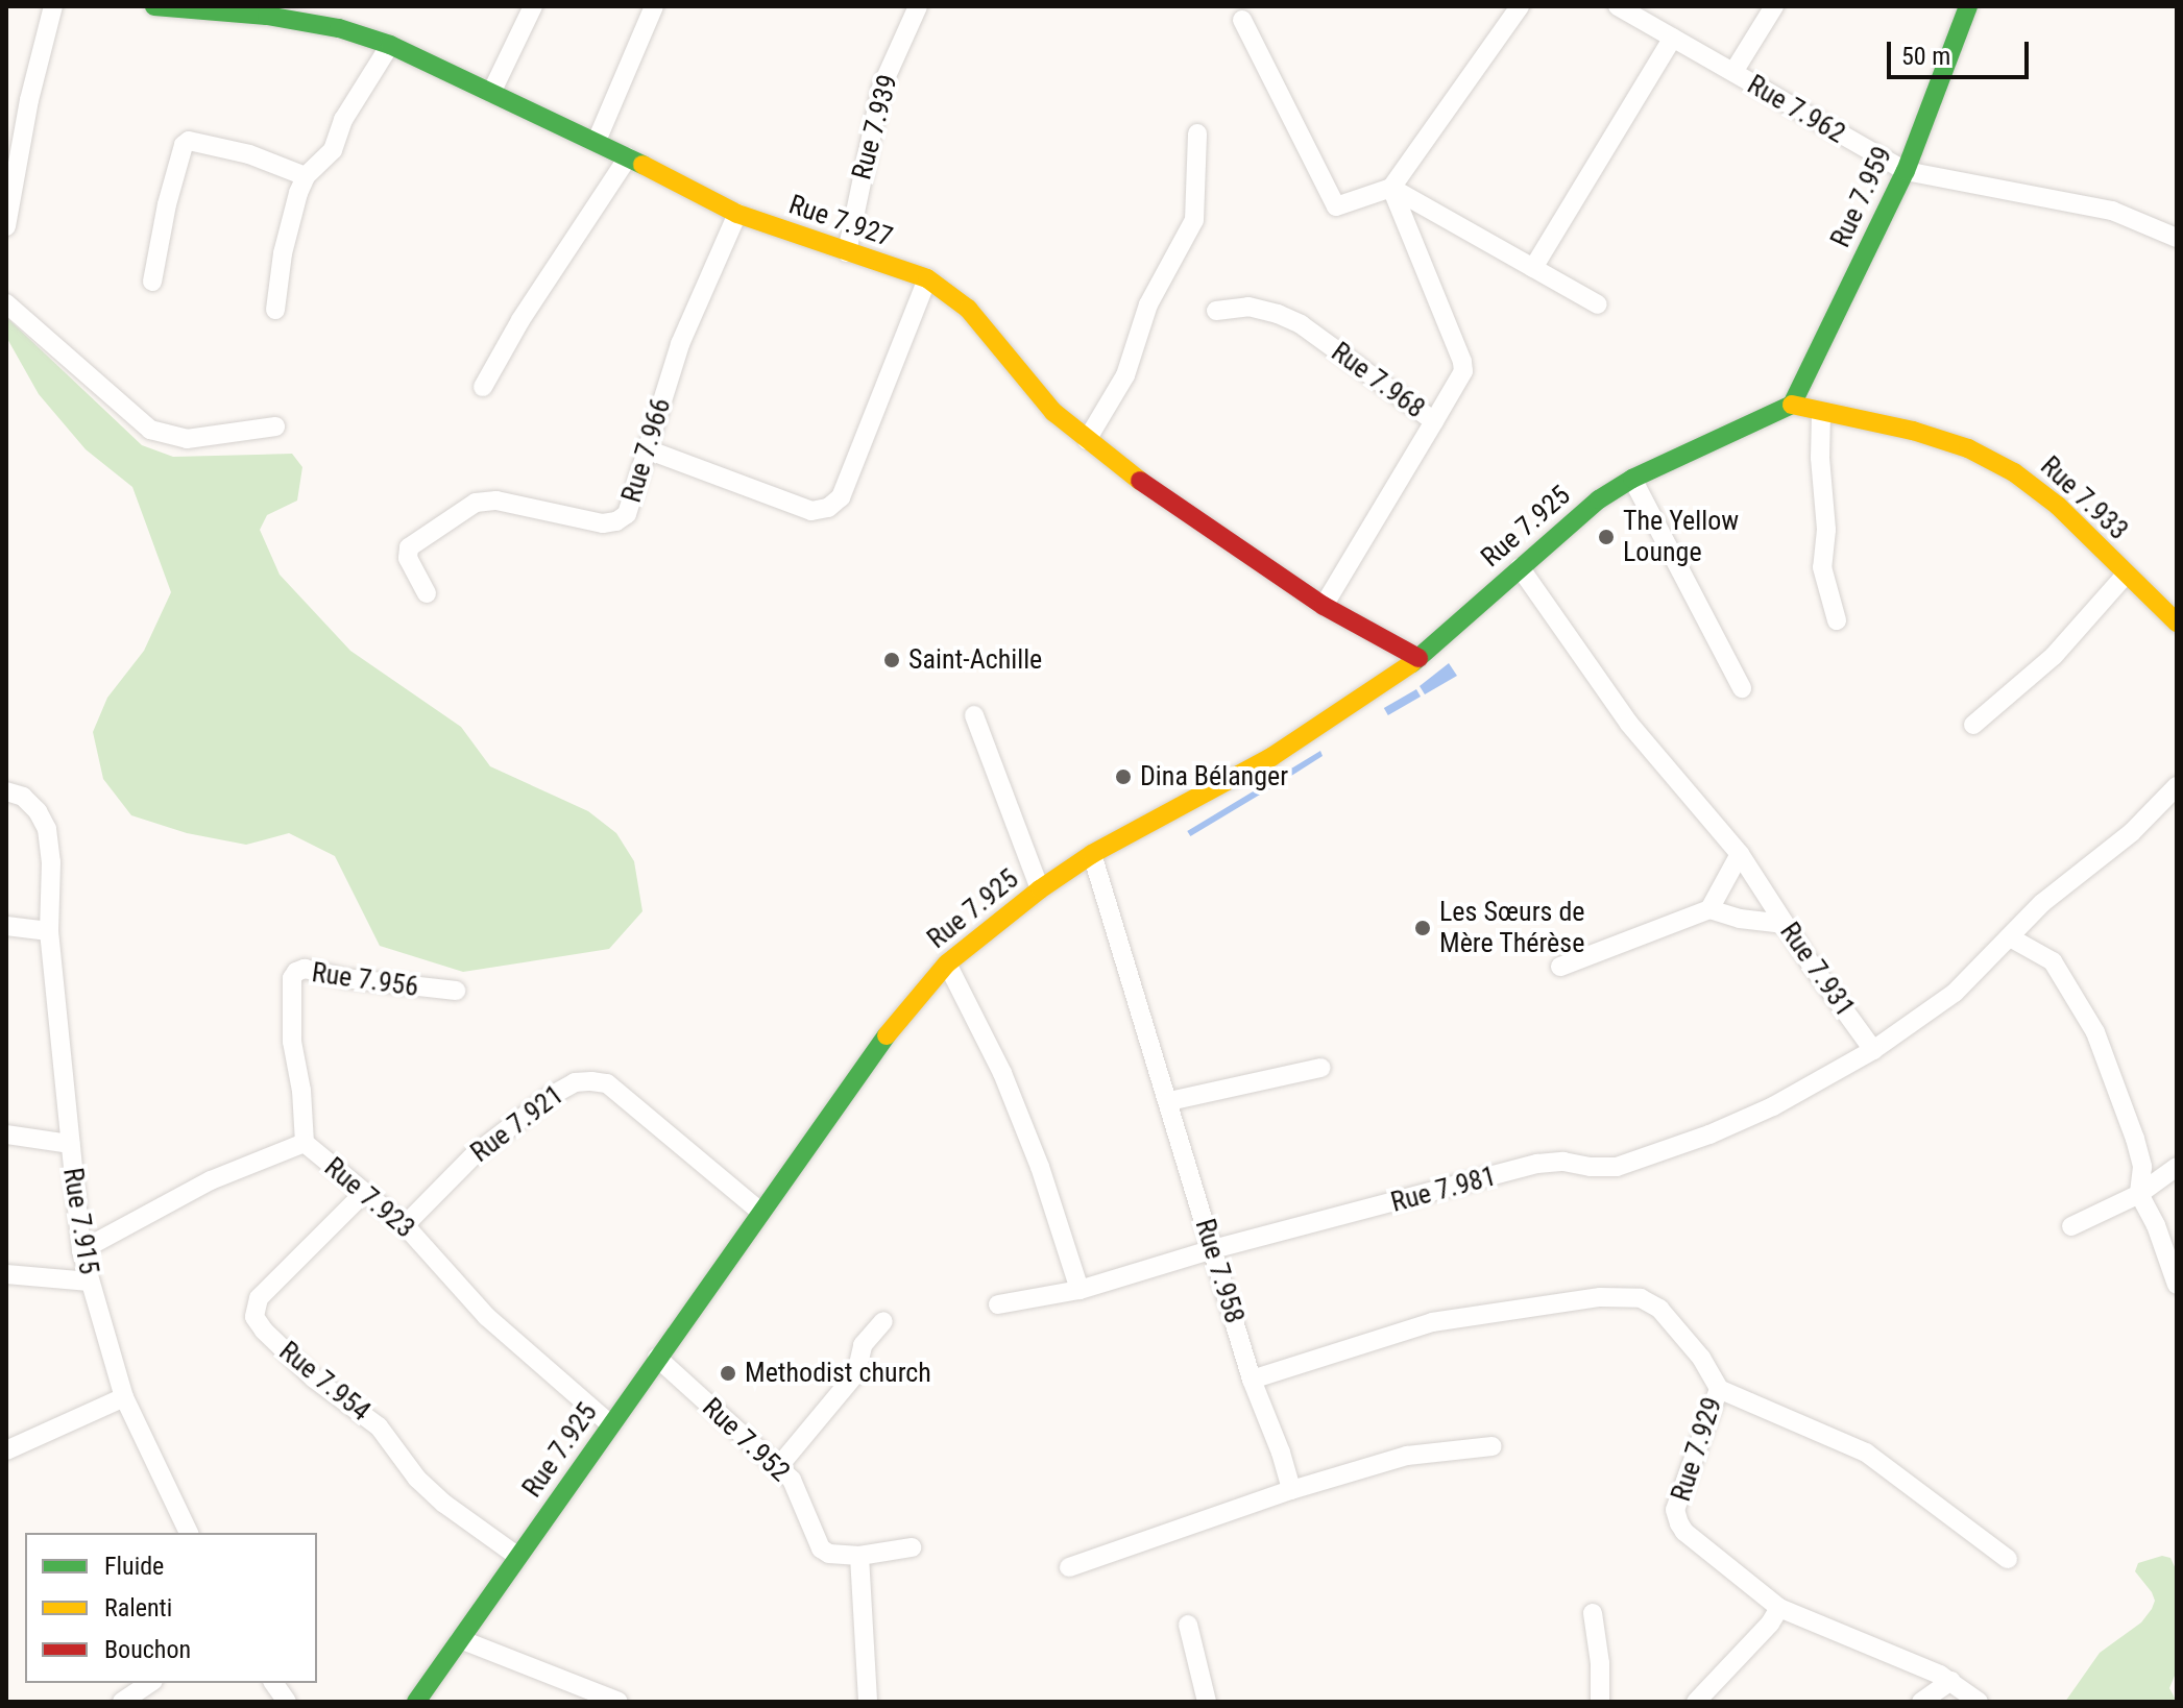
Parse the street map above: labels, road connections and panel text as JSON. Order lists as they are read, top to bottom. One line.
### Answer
{"streets":{"street":["Rue 7.962","Rue 7.939","Rue 7.959","Rue 7.927","Rue 7.968","Rue 7.966","Rue 7.933","Rue 7.925","Rue 7.931","Rue 7.956","Rue 7.921","Rue 7.981","Rue 7.923","Rue 7.915","Rue 7.958","Rue 7.954","Rue 7.952","Rue 7.929"]},"crossings":[["Rue 7.962","Rue 7.959"],["Rue 7.939","Rue 7.927"],["Rue 7.959","Rue 7.933"],["Rue 7.959","Rue 7.925"],["Rue 7.927","Rue 7.968"],["Rue 7.927","Rue 7.966"],["Rue 7.927","Rue 7.925"],["Rue 7.933","Rue 7.925"],["Rue 7.925","Rue 7.931"],["Rue 7.925","Rue 7.921"],["Rue 7.925","Rue 7.923"],["Rue 7.925","Rue 7.958"],["Rue 7.925","Rue 7.954"],["Rue 7.925","Rue 7.952"],["Rue 7.931","Rue 7.981"],["Rue 7.956","Rue 7.923"],["Rue 7.921","Rue 7.923"],["Rue 7.981","Rue 7.958"],["Rue 7.923","Rue 7.915"],["Rue 7.923","Rue 7.954"],["Rue 7.958","Rue 7.929"]],"places":["The Yellow Lounge","Saint-Achille","Dina Bélanger","Les Sœurs de Mère Thérèse","Methodist church"],"legend":["Fluide","Ralenti","Bouchon"],"scale_bar":"50 m"}
